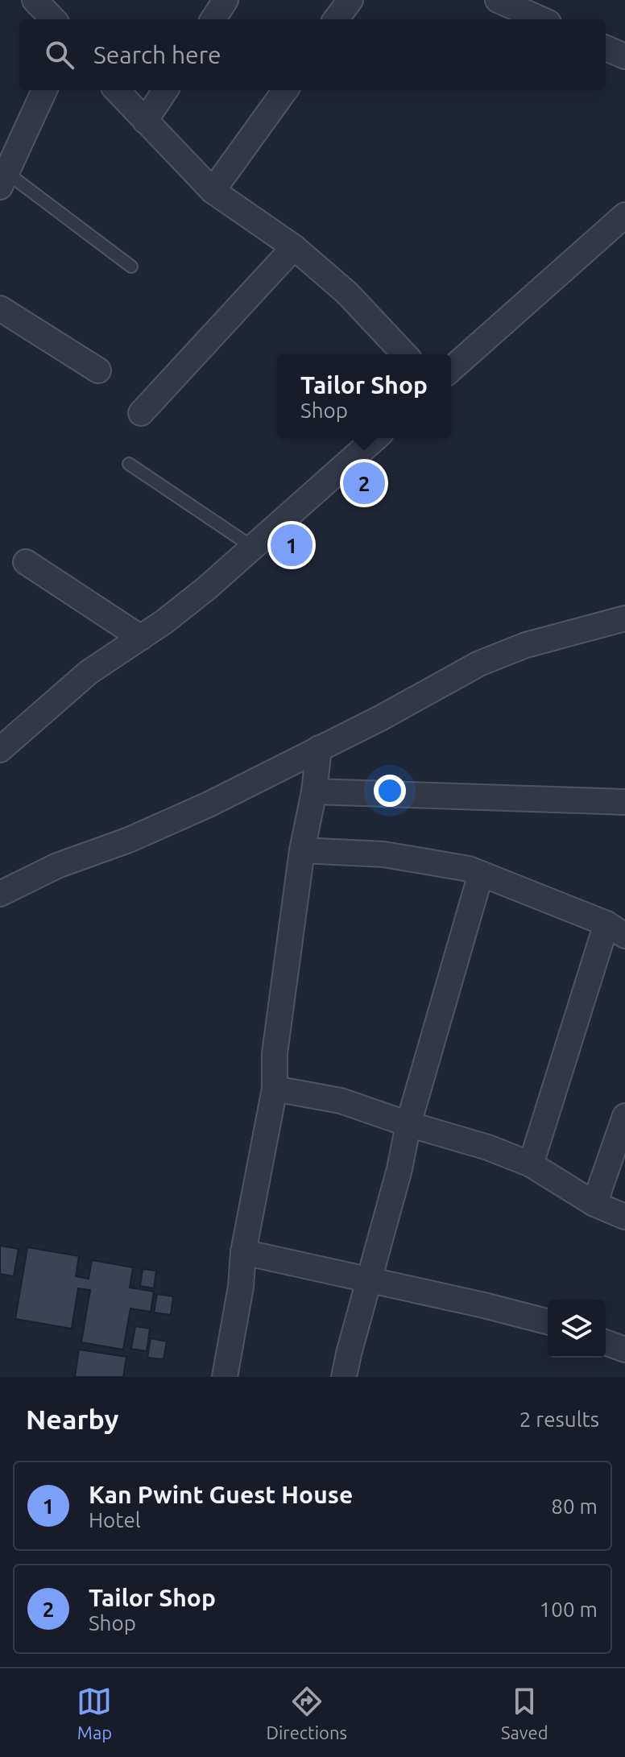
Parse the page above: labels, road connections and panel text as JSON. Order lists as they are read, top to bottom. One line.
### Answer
{"page":{"search":"Search here","popup":["Tailor Shop","Shop"],"pins":["2","1"],"heading":["Nearby","2 results"],"list":[{"mark":"1","name":"Kan Pwint Guest House","note":"Hotel","value":"80 m"},{"mark":"2","name":"Tailor Shop","note":"Shop","value":"100 m"}],"nav":["Map","Directions","Saved"]}}
